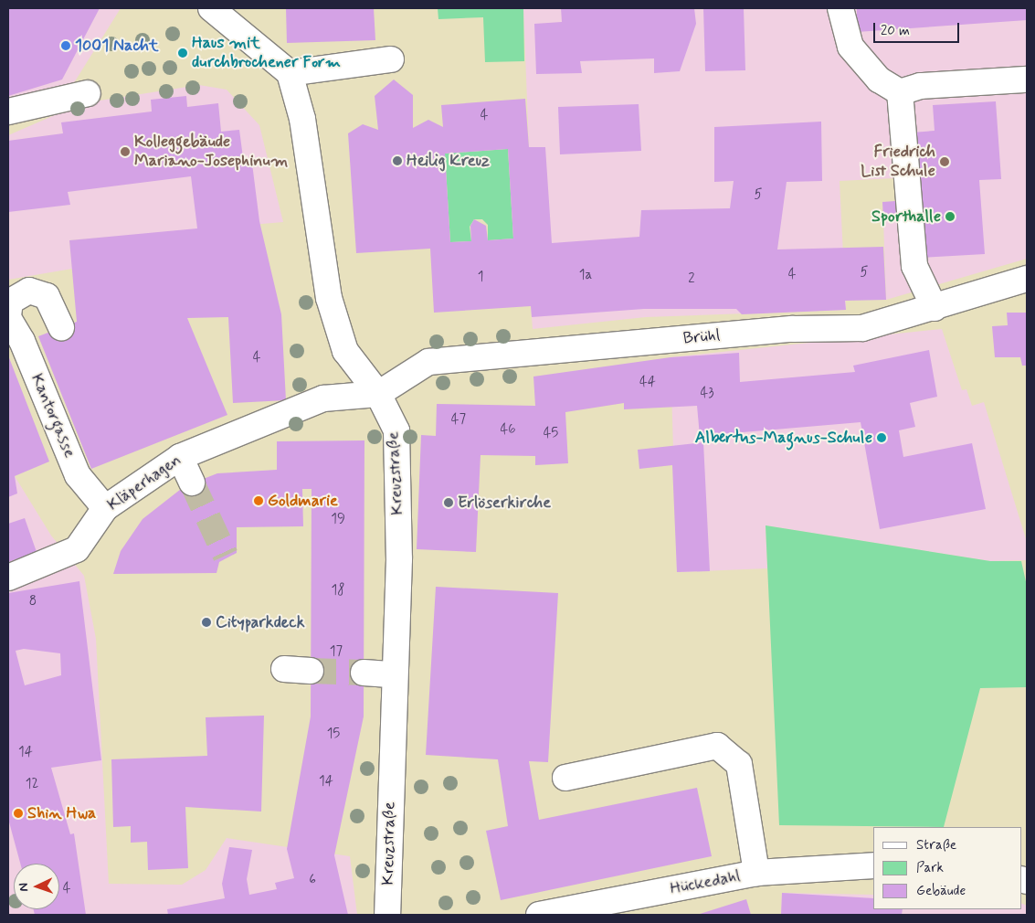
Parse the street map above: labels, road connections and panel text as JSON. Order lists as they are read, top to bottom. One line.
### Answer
{"streets":{"street":["Brühl","Kantorgasse","Kreuzstraße","Kläperhagen","Hückedahl"]},"crossings":[["Brühl","Kreuzstraße"],["Brühl","Kläperhagen"],["Kantorgasse","Kläperhagen"],["Kreuzstraße","Kläperhagen"]],"places":["1001 Nacht","Haus mit durchbrochener Form","Kolleggebäude Mariano-Josephinum","Heilig Kreuz","Friedrich List Schule","Sporthalle","Albertus-Magnus-Schule","Goldmarie","Erlöserkirche","Cityparkdeck","Shin Hwa"],"house_numbers":["4","5","5","4","1a","1","2","4","44","43","47","46","45","19","18","8","17","15","14","14","12","6","4"],"legend":["Straße","Park","Gebäude"],"scale_bar":"20 m","north":"left"}
